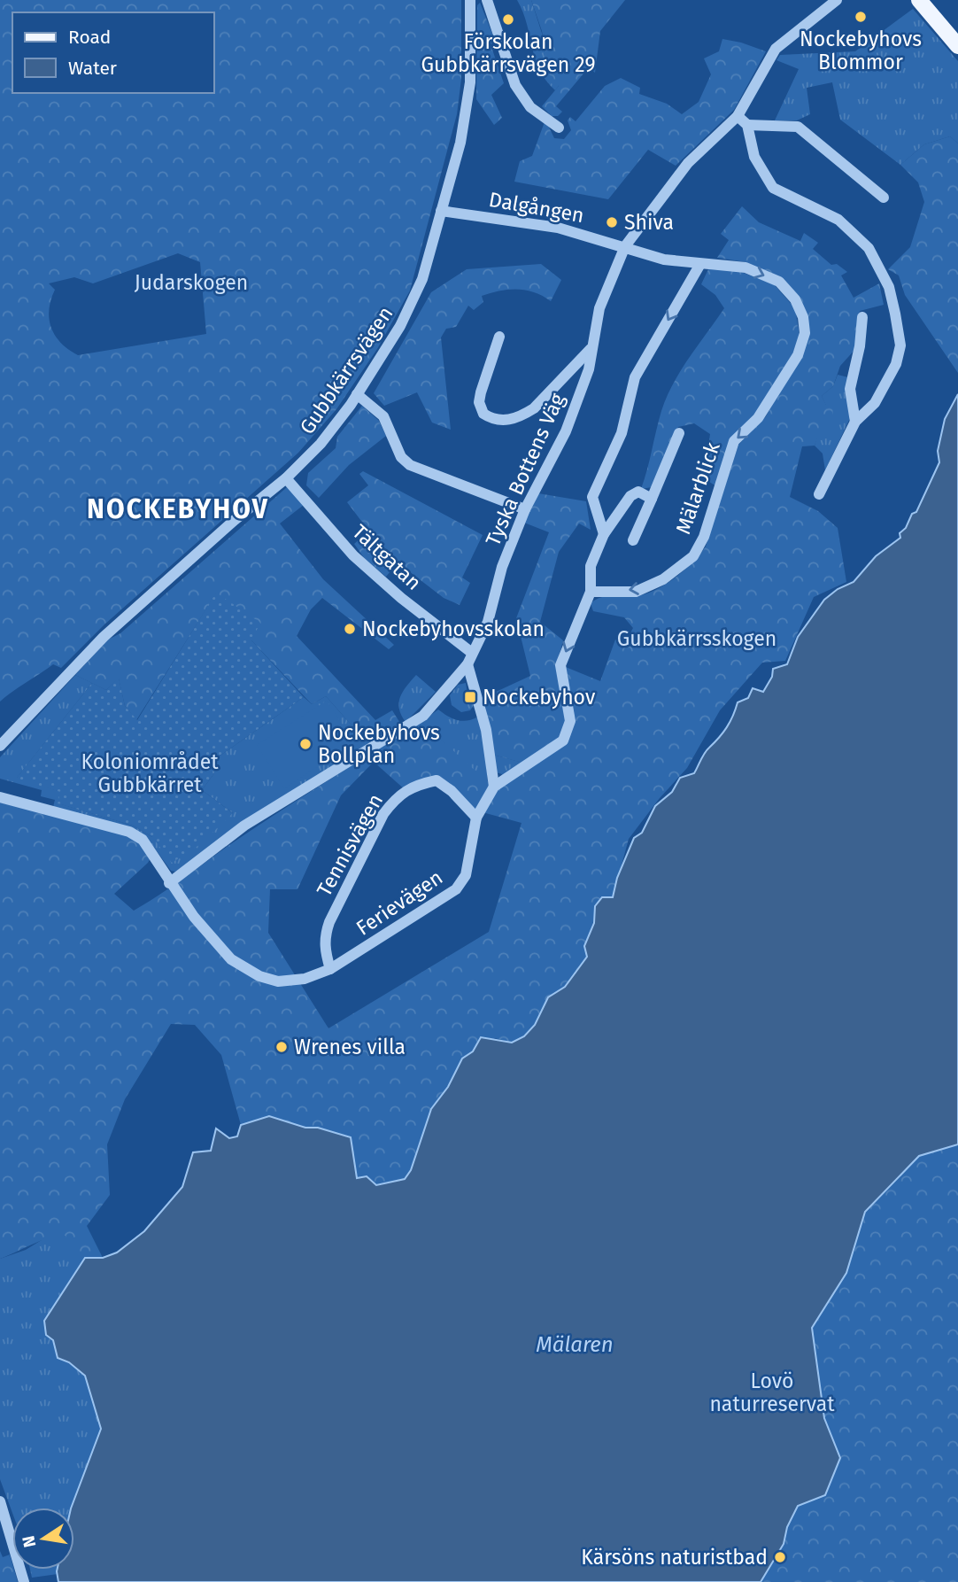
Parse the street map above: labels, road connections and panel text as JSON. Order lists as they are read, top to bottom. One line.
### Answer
{"streets":{"street":["Dalgången","Gubbkärrsvägen","Tyska Bottens Väg","Mälarblick","Tältgatan","Tennisvägen","Ferievägen"]},"crossings":[["Dalgången","Gubbkärrsvägen"],["Dalgången","Tyska Bottens Väg"],["Dalgången","Mälarblick"],["Gubbkärrsvägen","Tältgatan"],["Tyska Bottens Väg","Mälarblick"],["Tyska Bottens Väg","Tältgatan"],["Tyska Bottens Väg","Ferievägen"],["Mälarblick","Ferievägen"],["Tennisvägen","Ferievägen"]],"districts":["NOCKEBYHOV"],"water":["Mälaren"],"parks":["Judarskogen","Gubbkärrsskogen","Koloniområdet Gubbkärret","Lovö naturreservat"],"places":{"other":["Nockebyhovs Blommor","Förskolan Gubbkärrsvägen 29","Shiva","Nockebyhovsskolan","Nockebyhovs Bollplan","Wrenes villa","Kärsöns naturistbad"],"transit":["Nockebyhov"]},"legend":["Road","Water"],"north":"left"}
